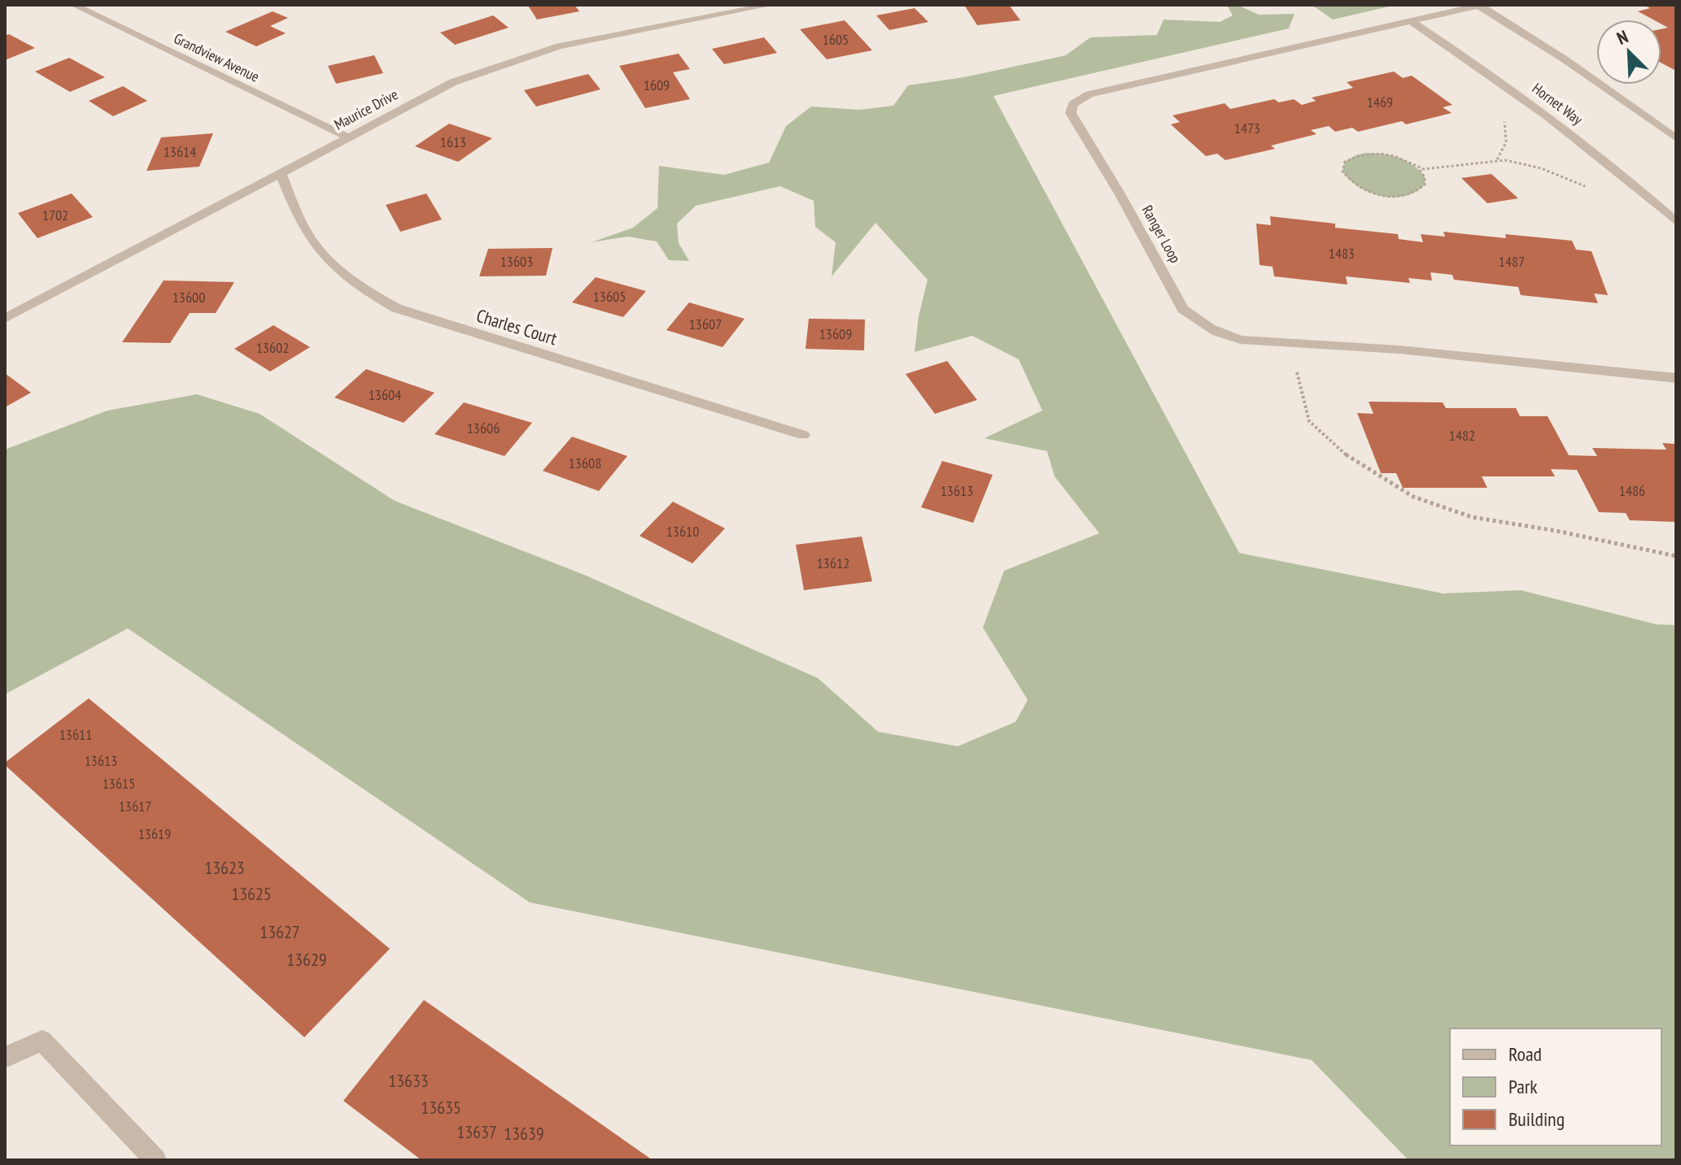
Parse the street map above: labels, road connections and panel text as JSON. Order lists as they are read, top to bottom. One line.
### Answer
{"streets":{"street":["Grandview Avenue","Hornet Way","Maurice Drive","Ranger Loop","Charles Court"]},"crossings":[["Grandview Avenue","Maurice Drive"],["Hornet Way","Ranger Loop"],["Maurice Drive","Charles Court"]],"house_numbers":["1605","1609","1469","1473","1613","13614","1702","1483","13603","1487","13605","13600","13607","13609","13602","13604","13606","1482","13608","13613","1486","13610","13612","13611","13613","13615","13617","13619","13623","13625","13627","13629","13633","13635","13637","13639"],"legend":["Road","Park","Building"],"north":"top left"}
